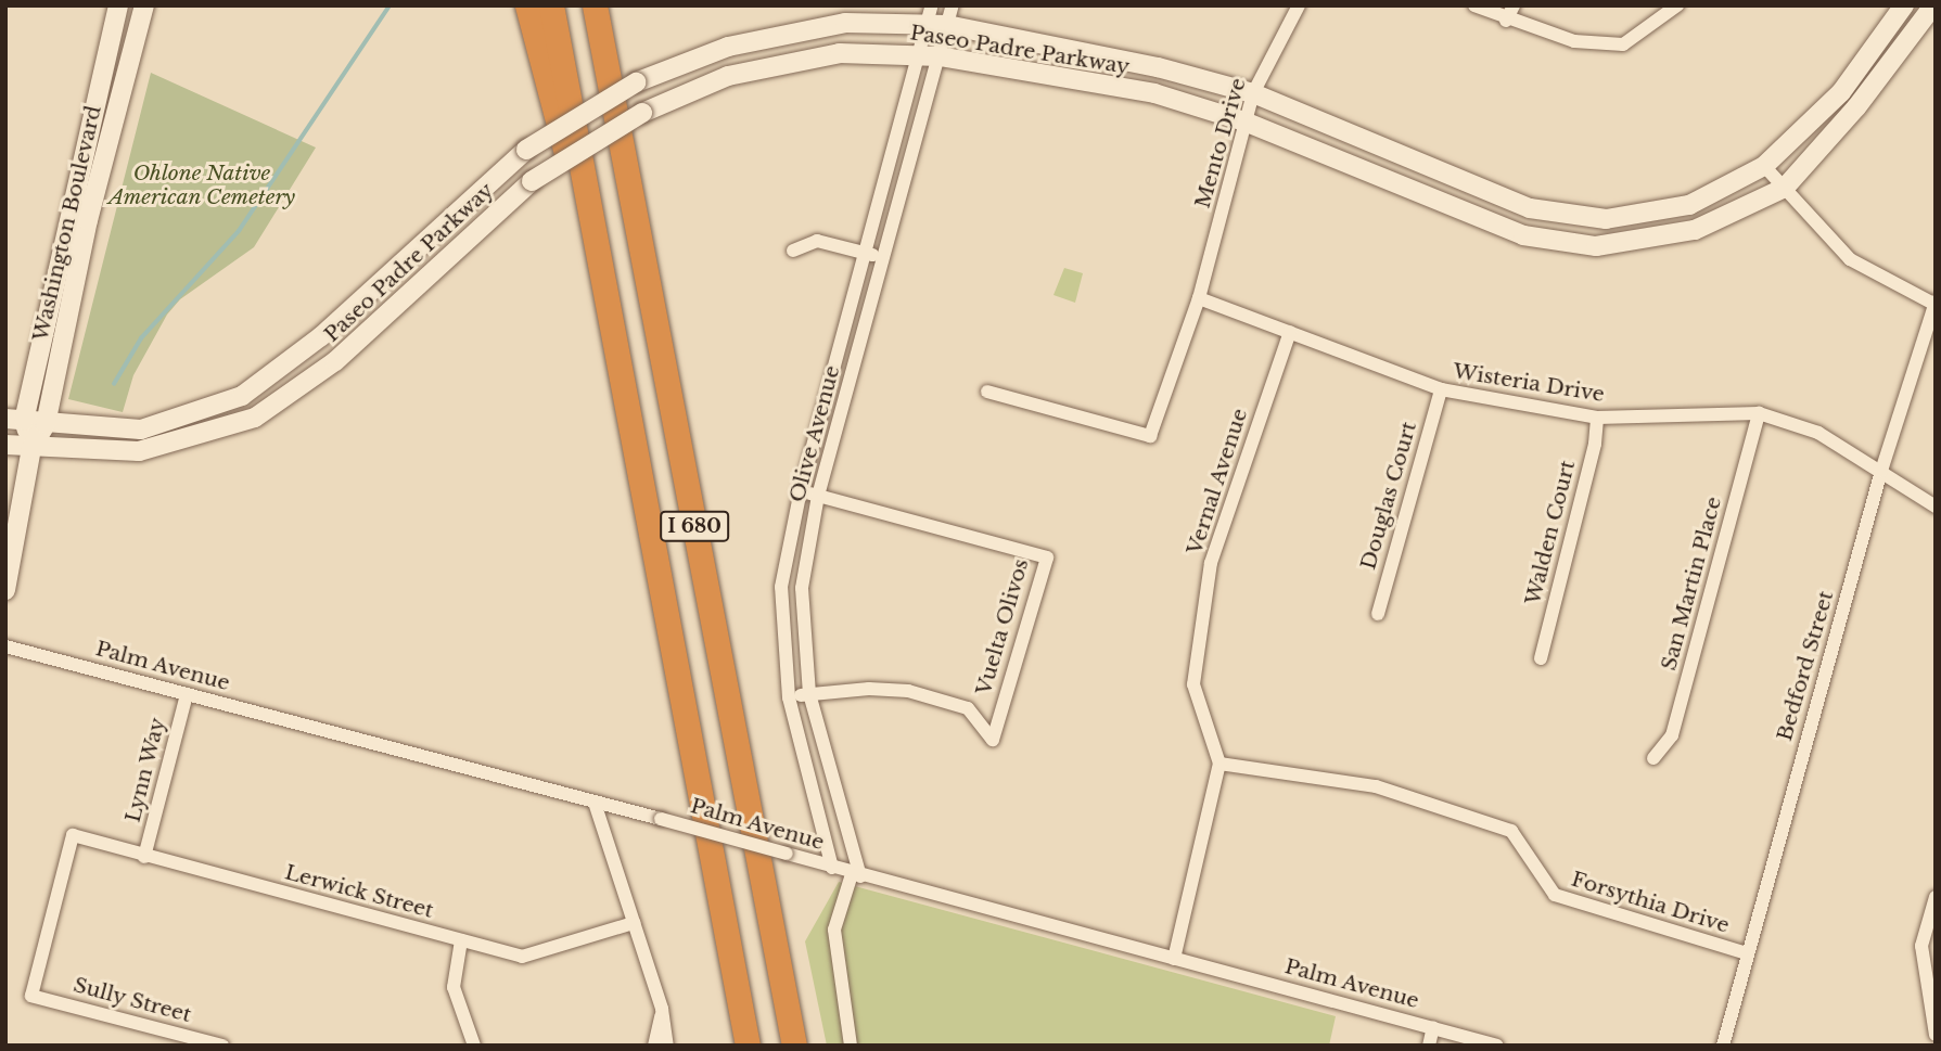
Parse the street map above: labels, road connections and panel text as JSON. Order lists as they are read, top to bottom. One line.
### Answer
{"streets":{"highway":["I 680"],"main road":["Paseo Padre Parkway","Washington Boulevard"],"street":["Mento Drive","Wisteria Drive","Olive Avenue","Vernal Avenue","Douglas Court","Walden Court","San Martin Place","Vuelta Olivos","Palm Avenue","Bedford Street","Lynn Way","Lerwick Street","Forsythia Drive","Sully Street"]},"crossings":[["Paseo Padre Parkway","Mento Drive"],["Paseo Padre Parkway","Washington Boulevard"],["Paseo Padre Parkway","Olive Avenue"],["Mento Drive","Wisteria Drive"],["Wisteria Drive","Vernal Avenue"],["Wisteria Drive","Douglas Court"],["Wisteria Drive","Walden Court"],["Wisteria Drive","San Martin Place"],["Wisteria Drive","Bedford Street"],["Olive Avenue","Vuelta Olivos"],["Olive Avenue","Palm Avenue"],["Vernal Avenue","Forsythia Drive"],["Palm Avenue","Lynn Way"],["Bedford Street","Forsythia Drive"],["Lynn Way","Lerwick Street"],["Lerwick Street","Sully Street"]],"parks":["Ohlone Native American Cemetery"]}
